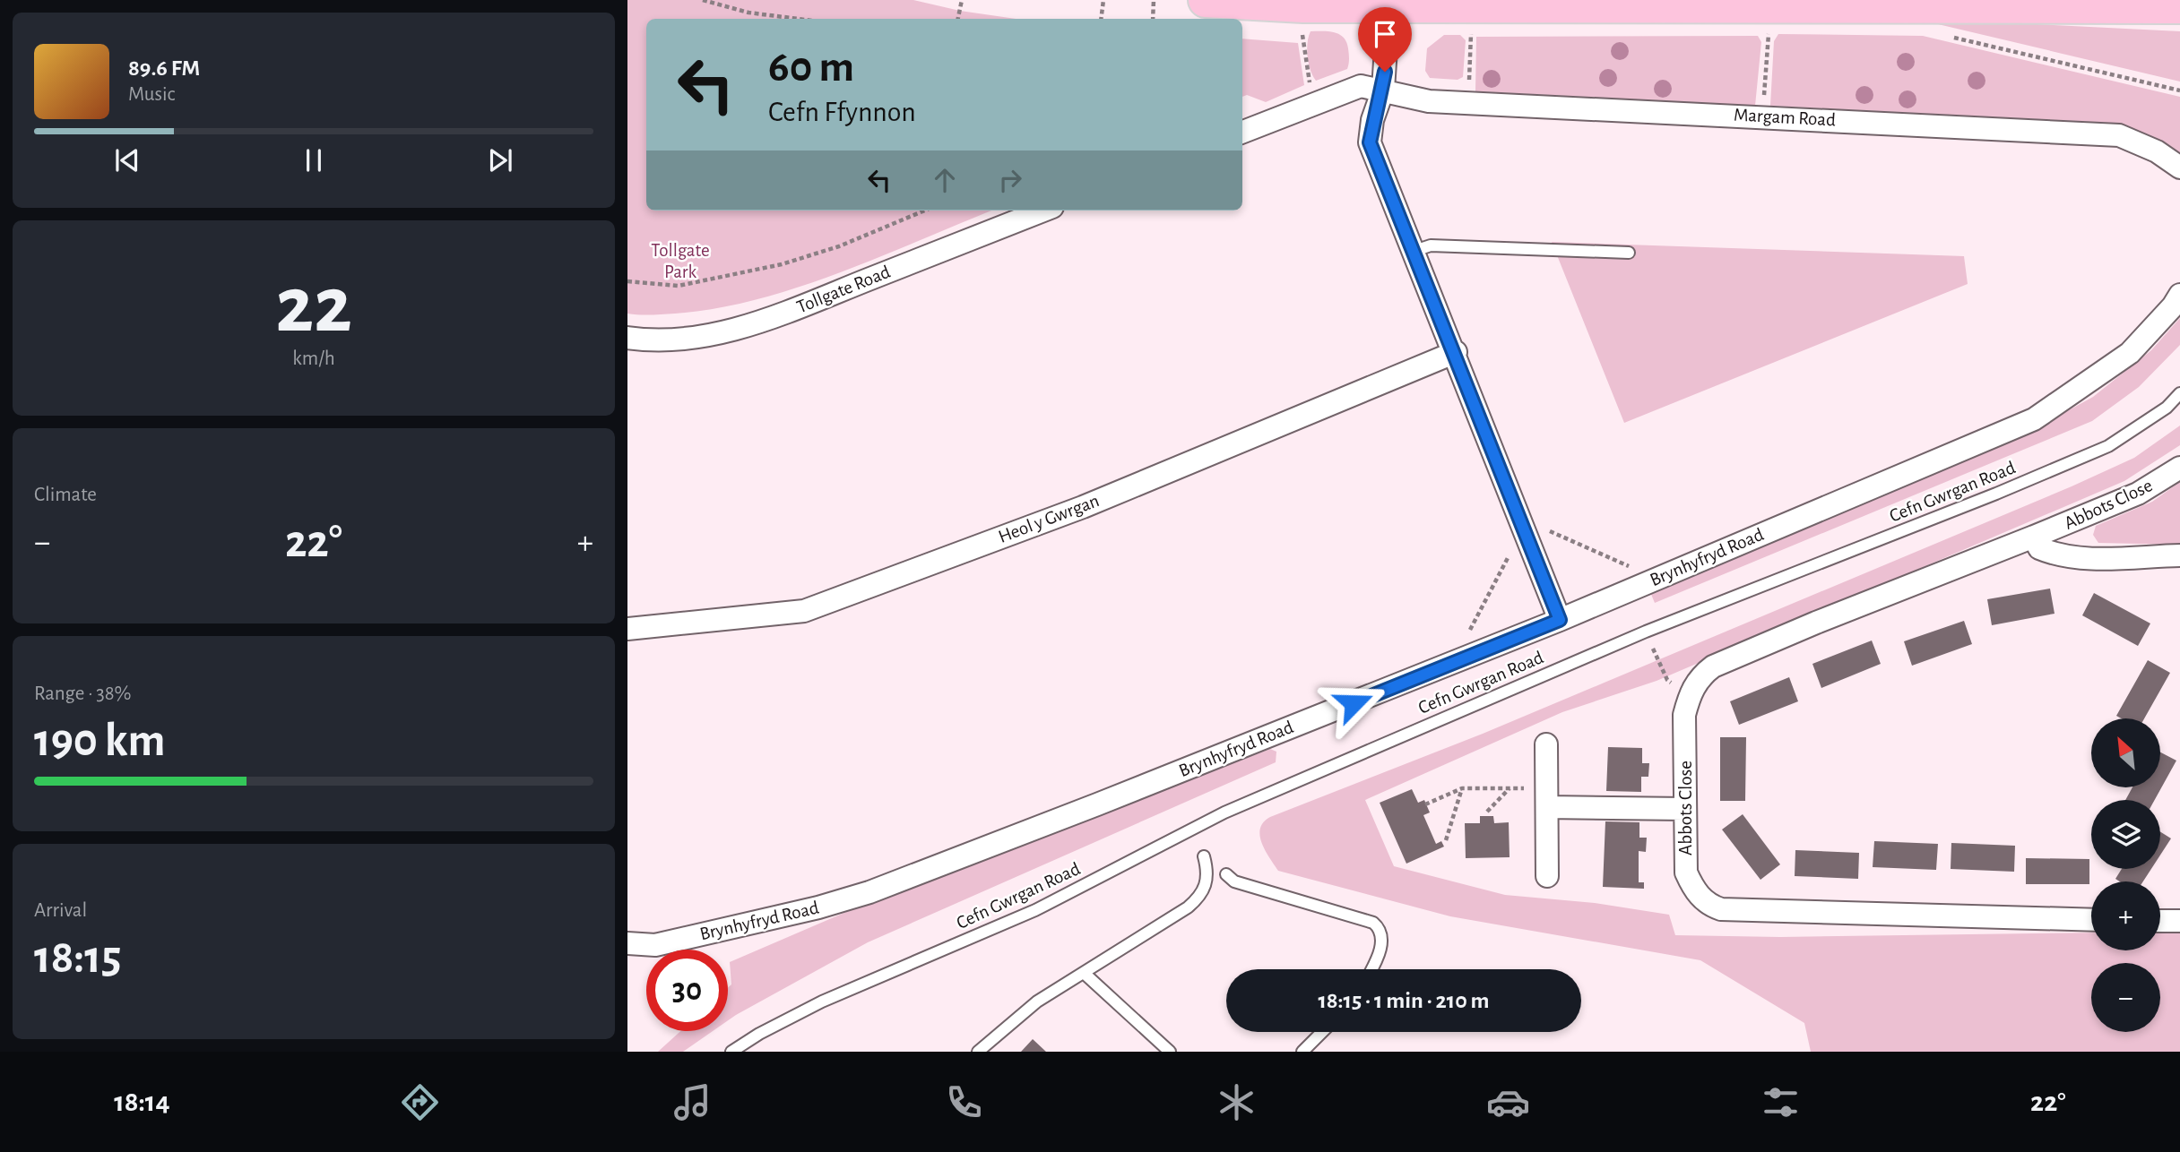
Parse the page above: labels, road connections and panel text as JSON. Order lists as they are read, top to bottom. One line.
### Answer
{"streets":{"street":["Margam Road","Tollgate Road","Abbots Close","Heol y Gwrgan","Brynhyfryd Road"],"lane":["Cefn Gwrgan Road"]},"parks":["Tollgate Park"],"north":"top left","page":{"turn":["60 m","Cefn Ffynnon"],"song":["89.6 FM","Music"],"tile":[["22","km/h"],"Climate",["Range · 38%","190 km"],["Arrival","18:15"]],"heat":["−","22°","+"],"map_buttons":["+","−"],"limit":"30","trip":"18:15 · 1 min · 210 m","tabs":["18:14","22°"]}}
